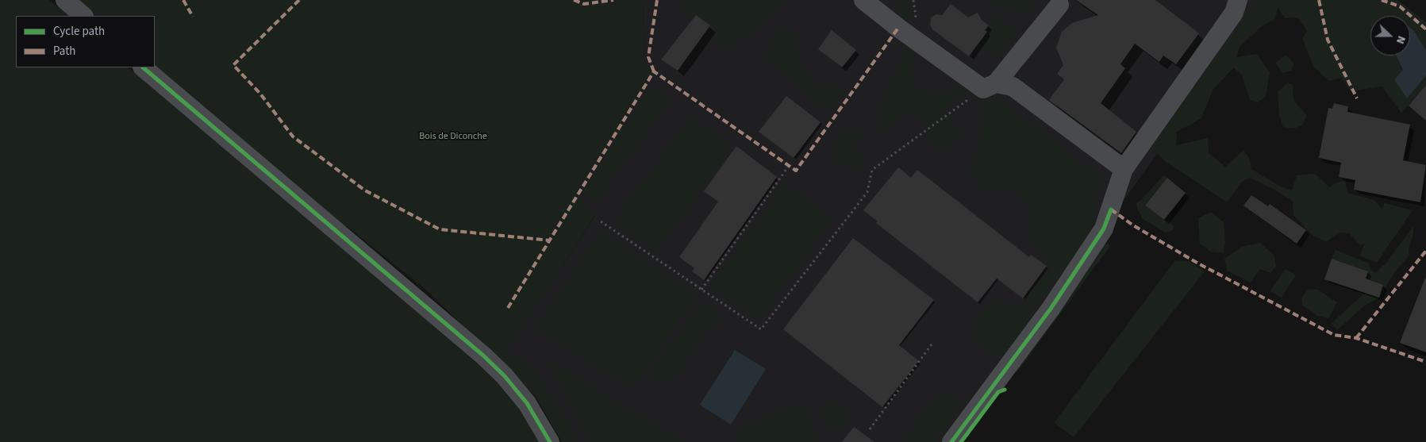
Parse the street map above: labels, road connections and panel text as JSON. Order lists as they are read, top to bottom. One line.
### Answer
{"parks":["Bois de Diconche"],"legend":["Cycle path","Path"],"north":"right"}
